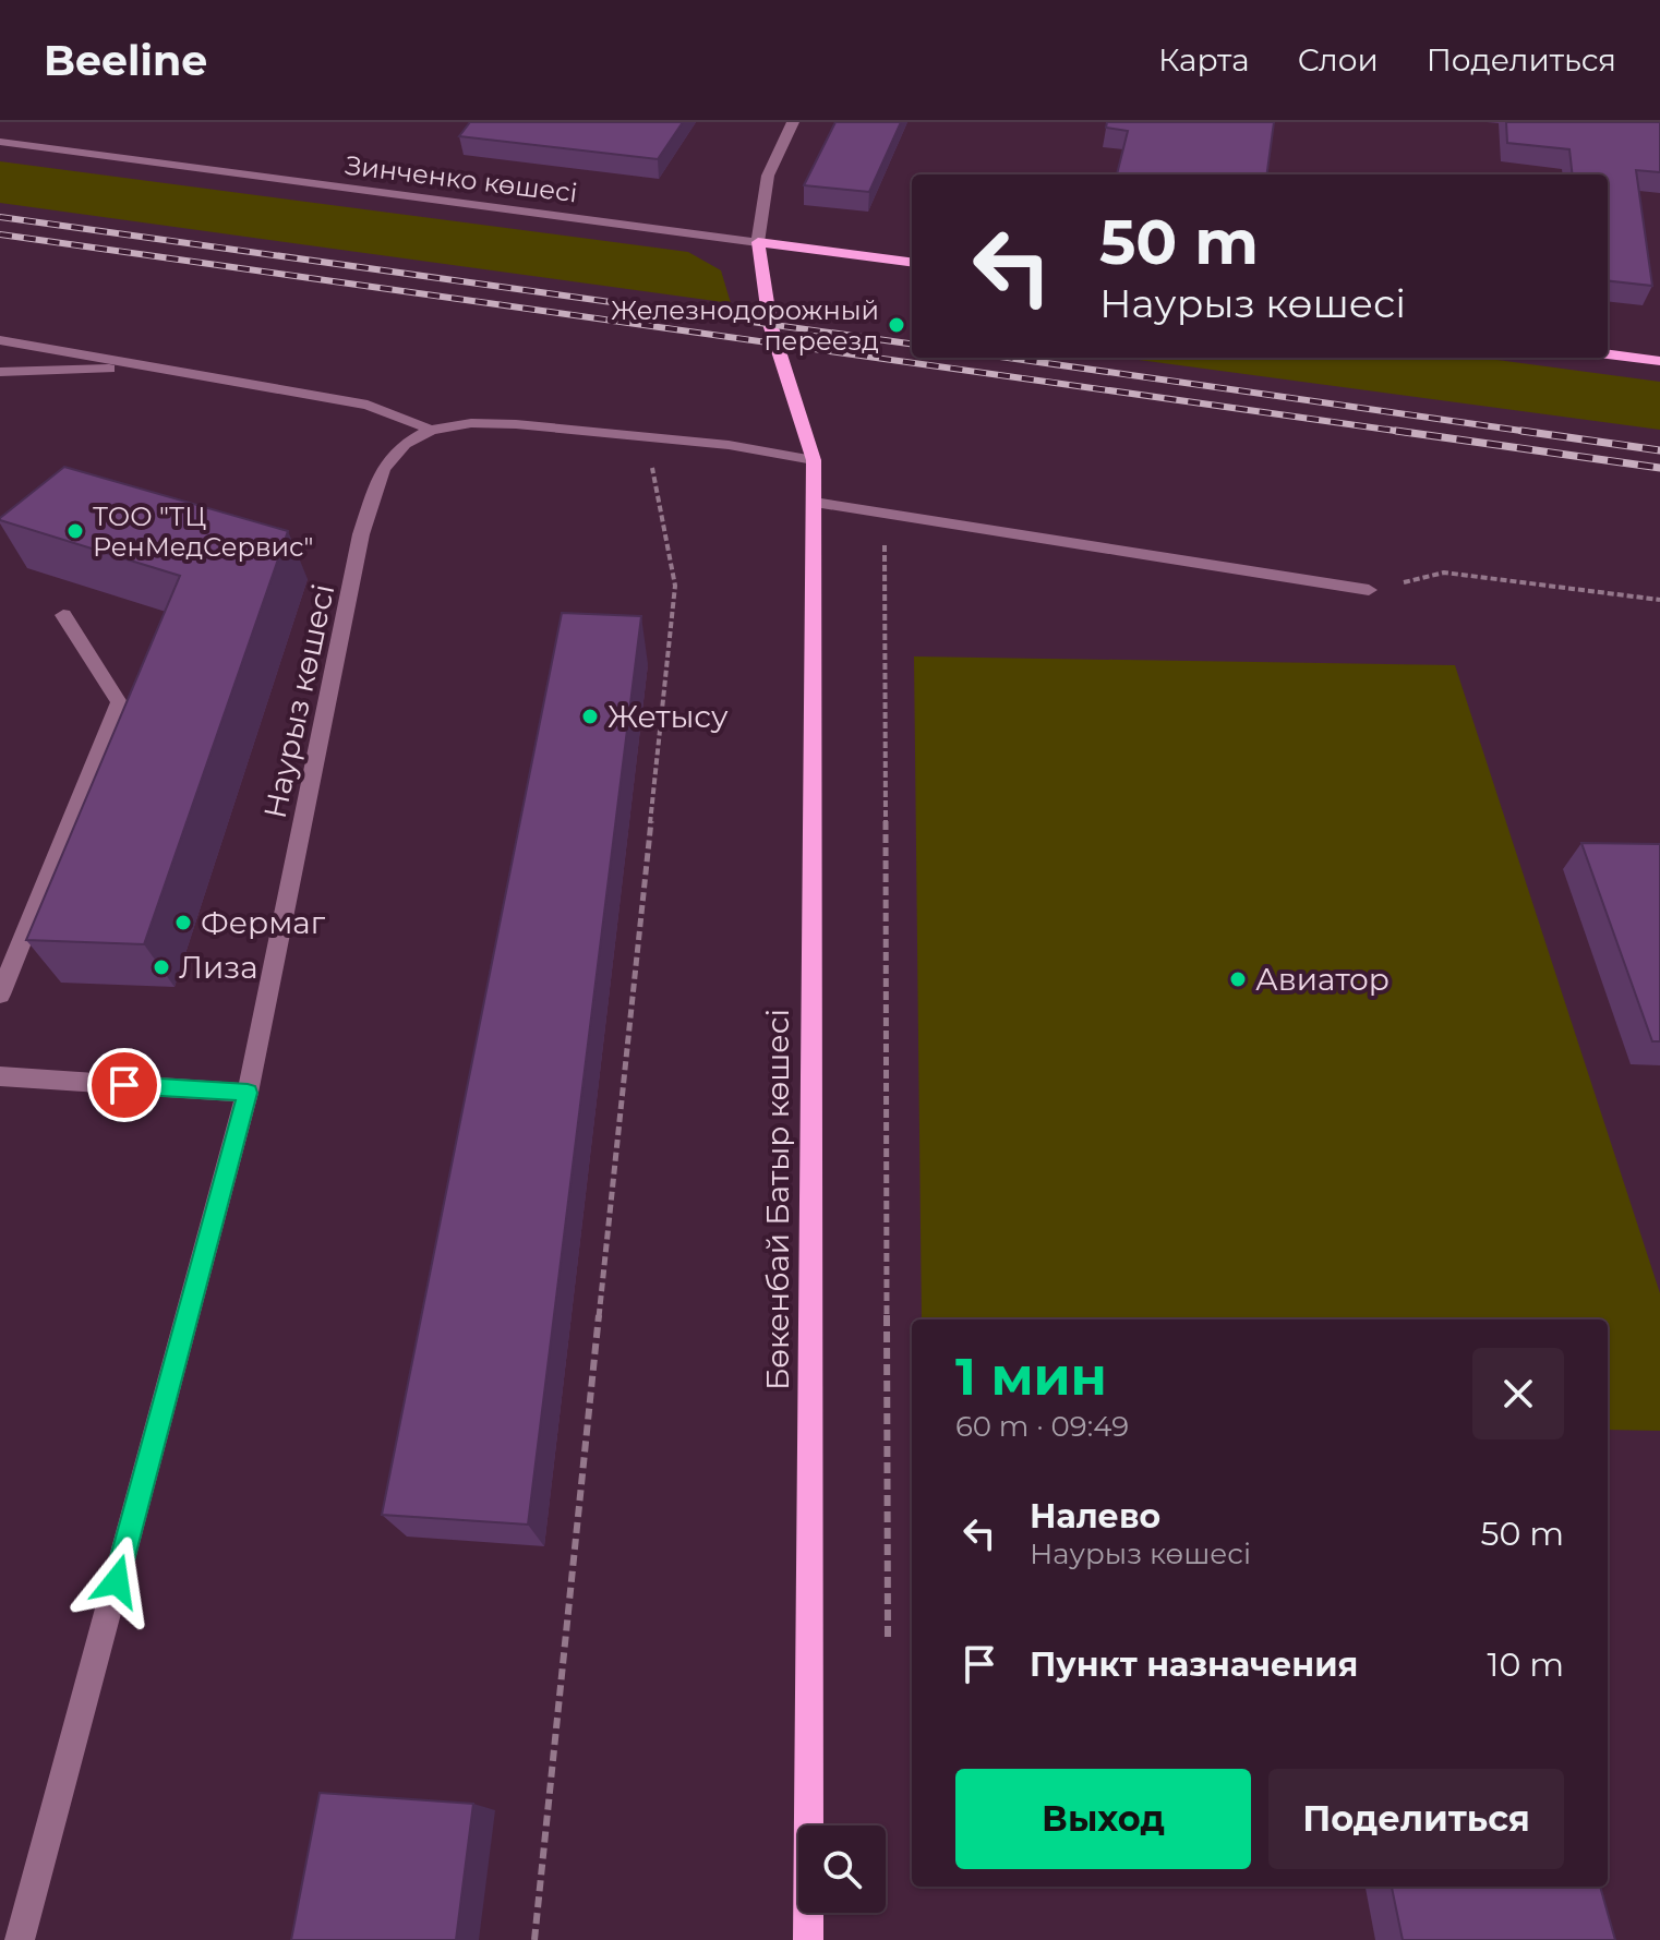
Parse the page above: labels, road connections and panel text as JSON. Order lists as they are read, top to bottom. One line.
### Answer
{"streets":{"main road":["Зинченко көшесі","Бөкенбай Батыр көшесі"],"street":["Наурыз көшесі"]},"crossings":[["Зинченко көшесі","Бөкенбай Батыр көшесі"],["Наурыз көшесі","Бөкенбай Батыр көшесі"]],"places":["Железнодорожный переезд","ТОО \"ТЦ РенМедСервис\"","Жетысу","Фермаг","Лиза","Авиатор"],"page":{"header":"Beeline","nav":["Карта","Слои","Поделиться"],"turn":["50 m","Наурыз көшесі"],"heading":["1 мин","60 m · 09:49"],"list":[{"name":"Налево","note":"Наурыз көшесі","value":"50 m"},{"name":"Пункт назначения","value":"10 m"}],"buttons":["Выход","Поделиться"]}}
